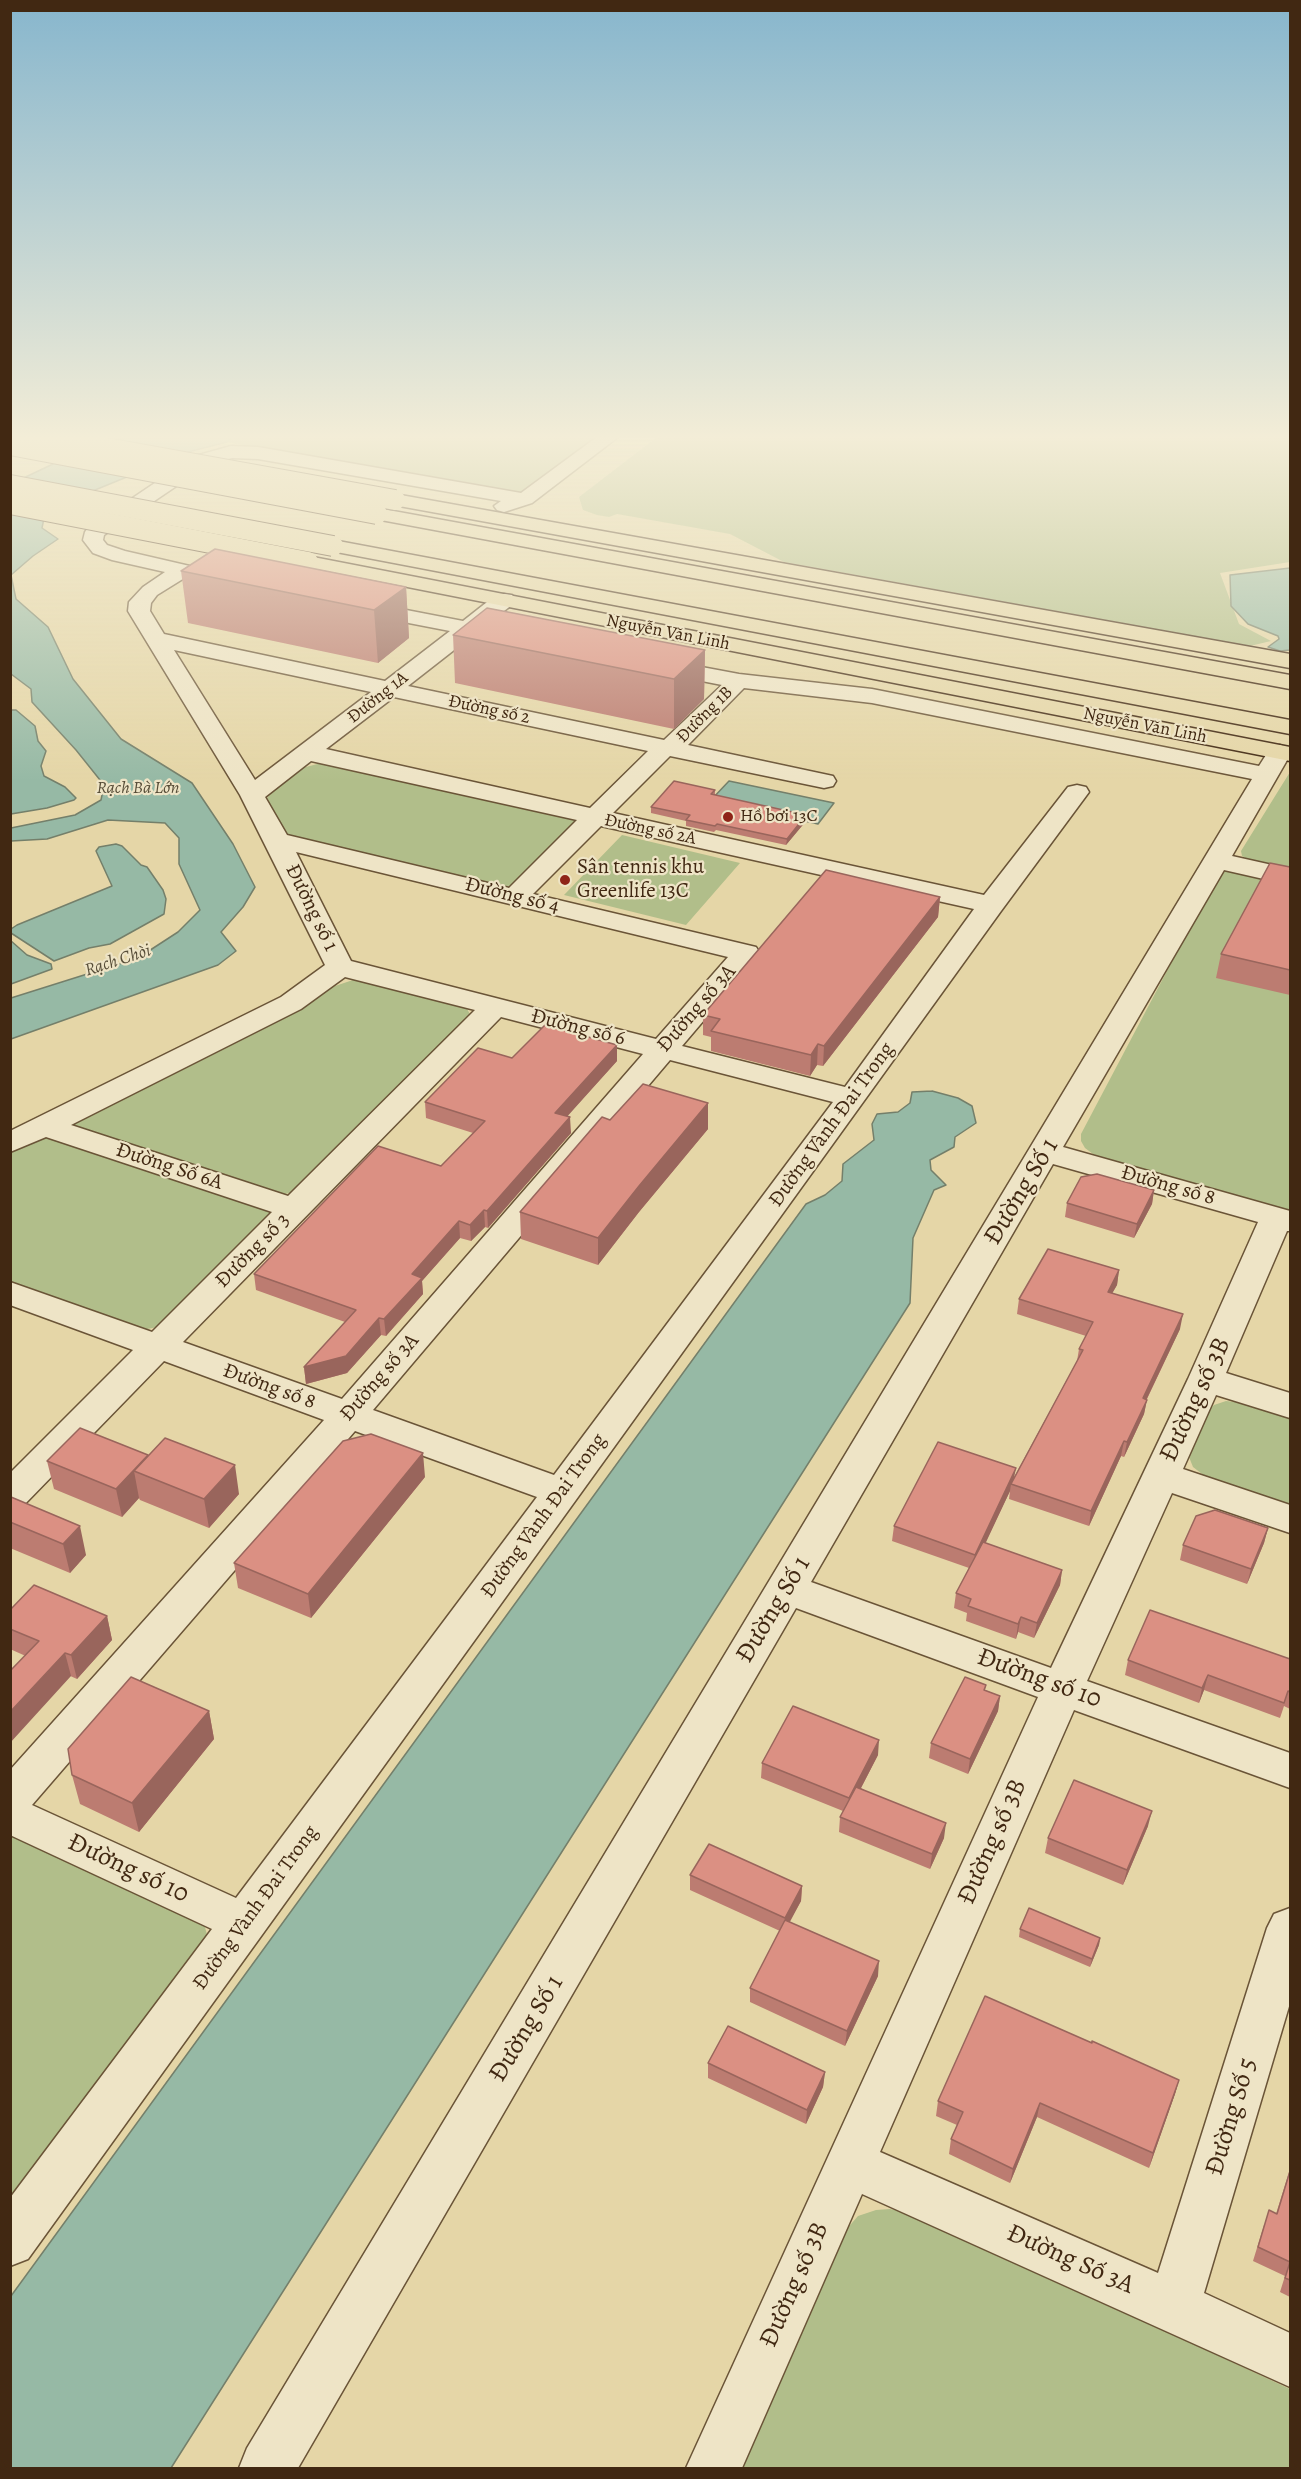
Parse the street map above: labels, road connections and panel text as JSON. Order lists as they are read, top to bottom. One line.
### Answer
{"streets":{"main road":["Nguyễn Văn Linh"],"street":["Đường 1A","Đường số 2","Đường 1B","Đường số 2A","Đường số 4","Đường số 1","Đường số 3A","Đường số 6","Đường Vành Đai Trong","Đường Số 6A","Đường số 8","Đường Số 1","Đường số 3","Đường số 3B","Đường số 10","Đường Số 5","Đường Số 3A"]},"crossings":[["Nguyễn Văn Linh","Đường 1A"],["Nguyễn Văn Linh","Đường Số 1"],["Đường 1A","Đường số 2"],["Đường 1A","Đường số 2A"],["Đường 1A","Đường số 1"],["Đường số 2","Đường 1B"],["Đường số 2","Đường số 1"],["Đường 1B","Đường số 2A"],["Đường 1B","Đường số 4"],["Đường số 2A","Đường Vành Đai Trong"],["Đường số 4","Đường số 1"],["Đường số 4","Đường số 3A"],["Đường số 1","Đường số 6"],["Đường số 1","Đường Số 6A"],["Đường số 3A","Đường số 6"],["Đường số 3A","Đường số 8"],["Đường số 6","Đường Vành Đai Trong"],["Đường số 6","Đường số 3"],["Đường Vành Đai Trong","Đường số 8"],["Đường Vành Đai Trong","Đường số 10"],["Đường Số 6A","Đường số 3"],["Đường số 8","Đường Số 1"],["Đường số 8","Đường số 3"],["Đường số 8","Đường số 3B"],["Đường Số 1","Đường số 10"],["Đường số 3B","Đường số 10"],["Đường số 3B","Đường Số 3A"],["Đường Số 5","Đường Số 3A"]],"water":["Rạch Bà Lớn","Rạch Chòi"],"places":["Hồ bơi 13C","Sân tennis khu Greenlife 13C"]}
